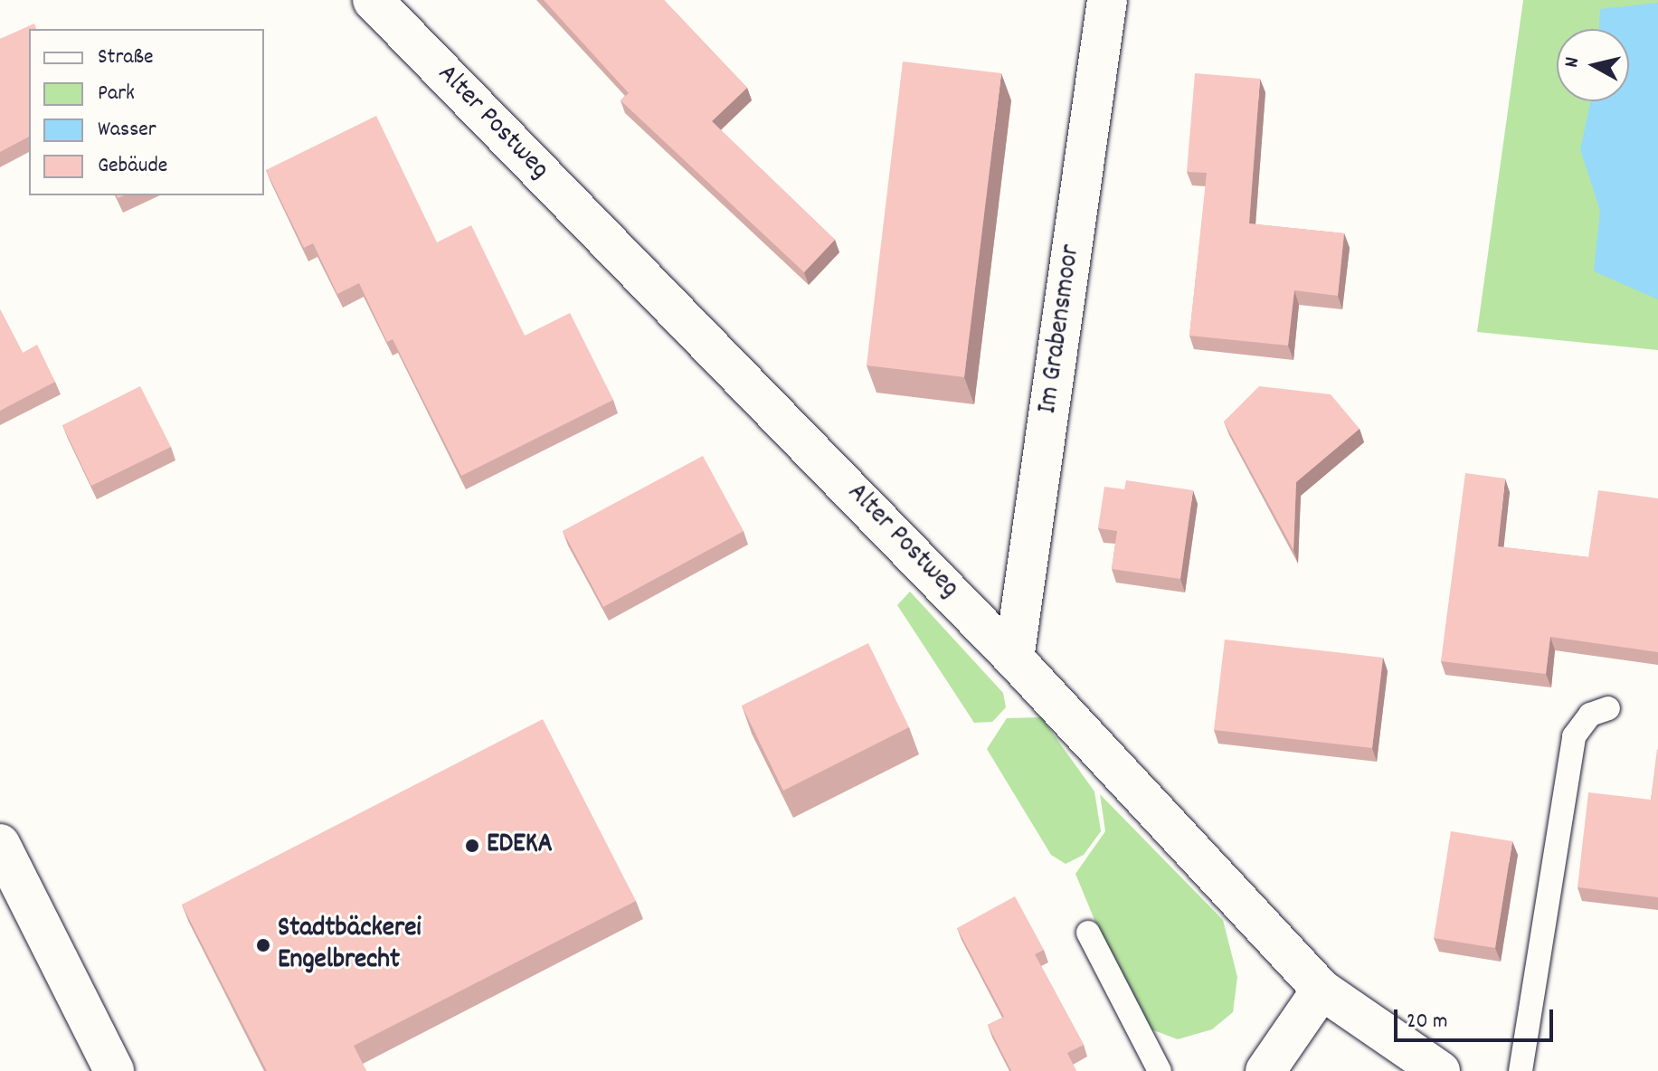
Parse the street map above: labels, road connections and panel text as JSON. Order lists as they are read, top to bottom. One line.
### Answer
{"streets":{"street":["Alter Postweg","Im Grabensmoor"]},"crossings":[["Alter Postweg","Im Grabensmoor"]],"places":["EDEKA","Stadtbäckerei Engelbrecht"],"legend":["Straße","Park","Wasser","Gebäude"],"scale_bar":"20 m","north":"left"}
